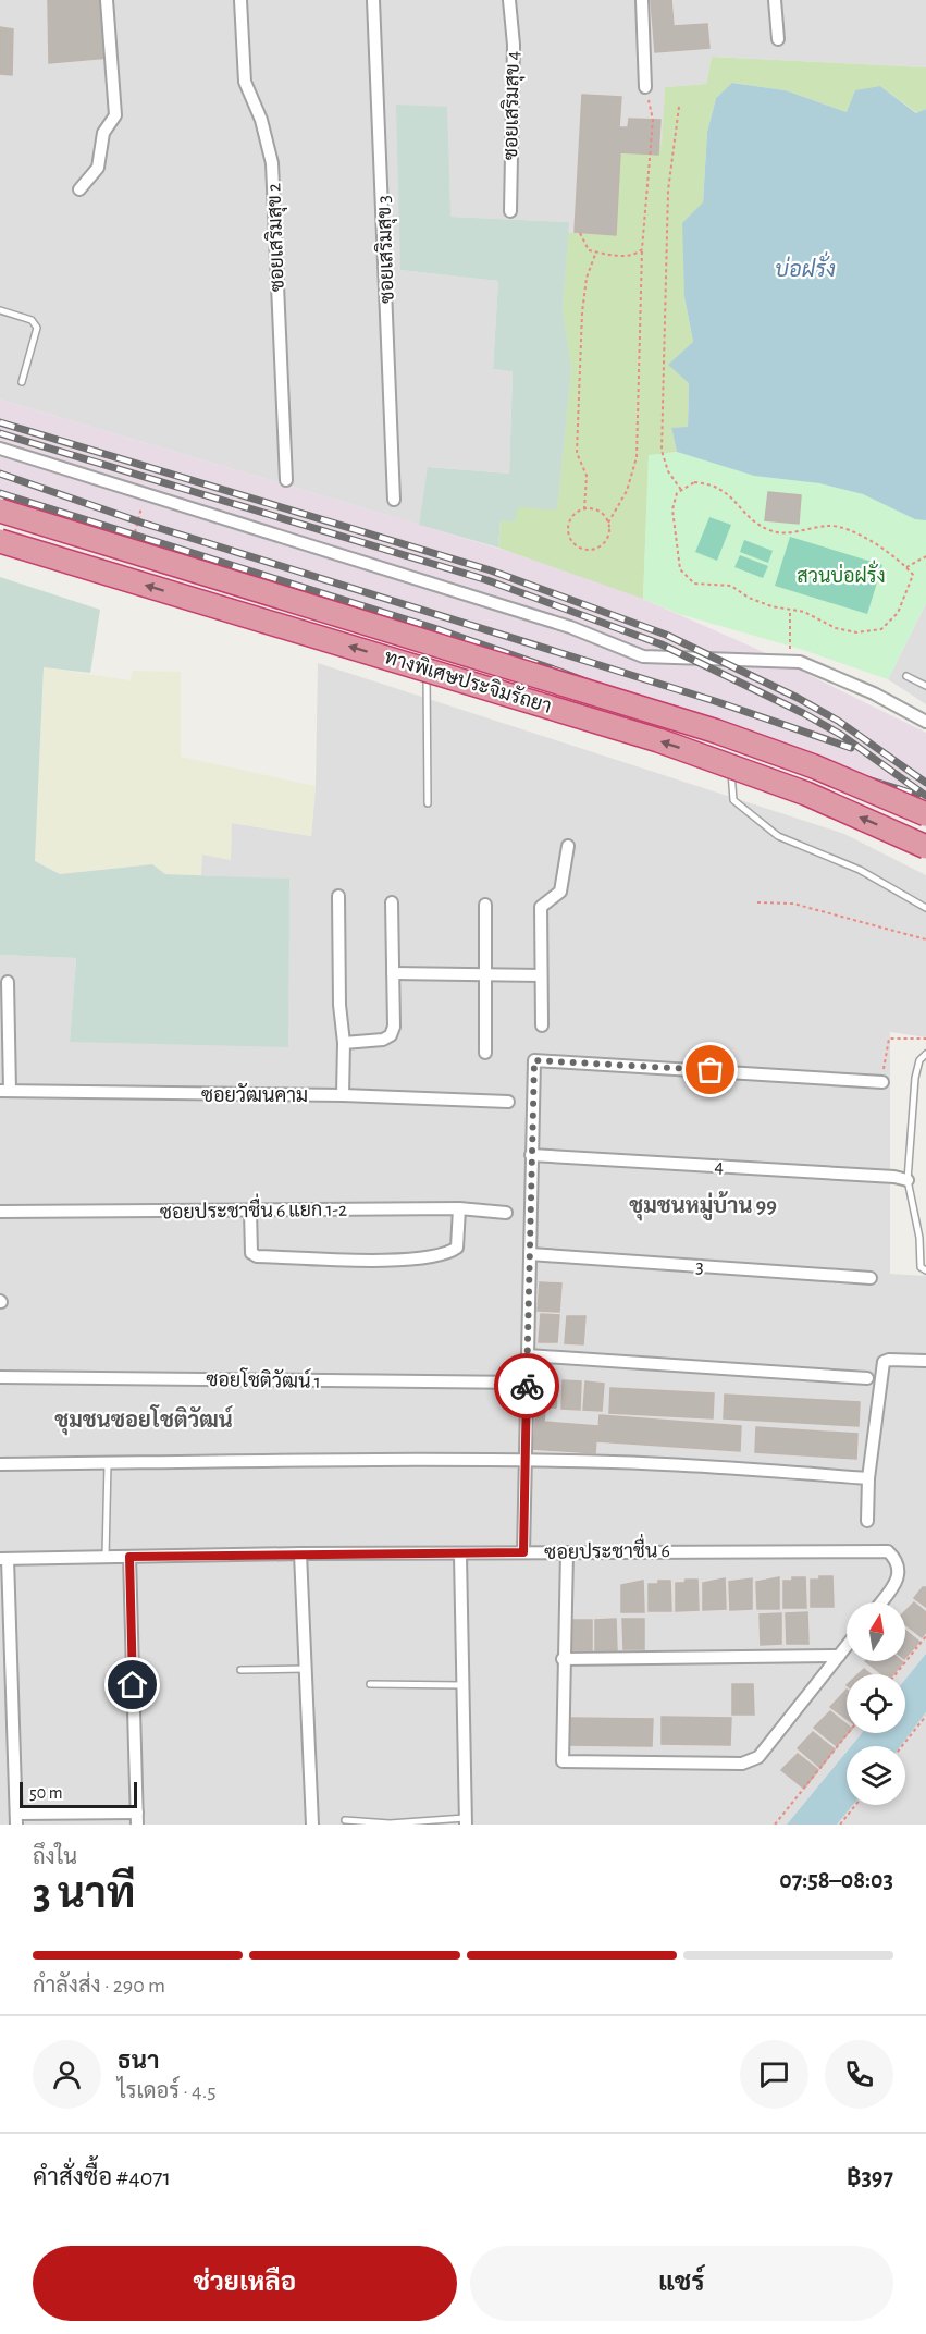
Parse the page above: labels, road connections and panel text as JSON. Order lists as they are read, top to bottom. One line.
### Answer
{"streets":{"highway":["ทางพิเศษประจิมรัถยา"],"street":["ซอยเสริมสุข 4","ซอยเสริมสุข 2","ซอยเสริมสุข 3","ซอยวัฒนคาม","4","ซอยประชาชื่น 6 แยก 1-2","3","ซอยโชติวัฒน์ 1","ซอยประชาชื่น 6"]},"districts":["ชุมชนหมู่บ้าน 99","ชุมชนซอยโชติวัฒน์"],"water":["บ่อฝรั่ง"],"parks":["สวนบ่อฝรั่ง"],"scale_bar":"50 m","north":"top","page":{"scale":"50 m","heading":["3 นาที","ถึงใน","07:58–08:03"],"panel":["ธนา","ไรเดอร์ · 4.5","คำสั่งซื้อ #4071","฿397"],"bar":"กำลังส่ง · 290 m","buttons":["ช่วยเหลือ","แชร์"]}}
